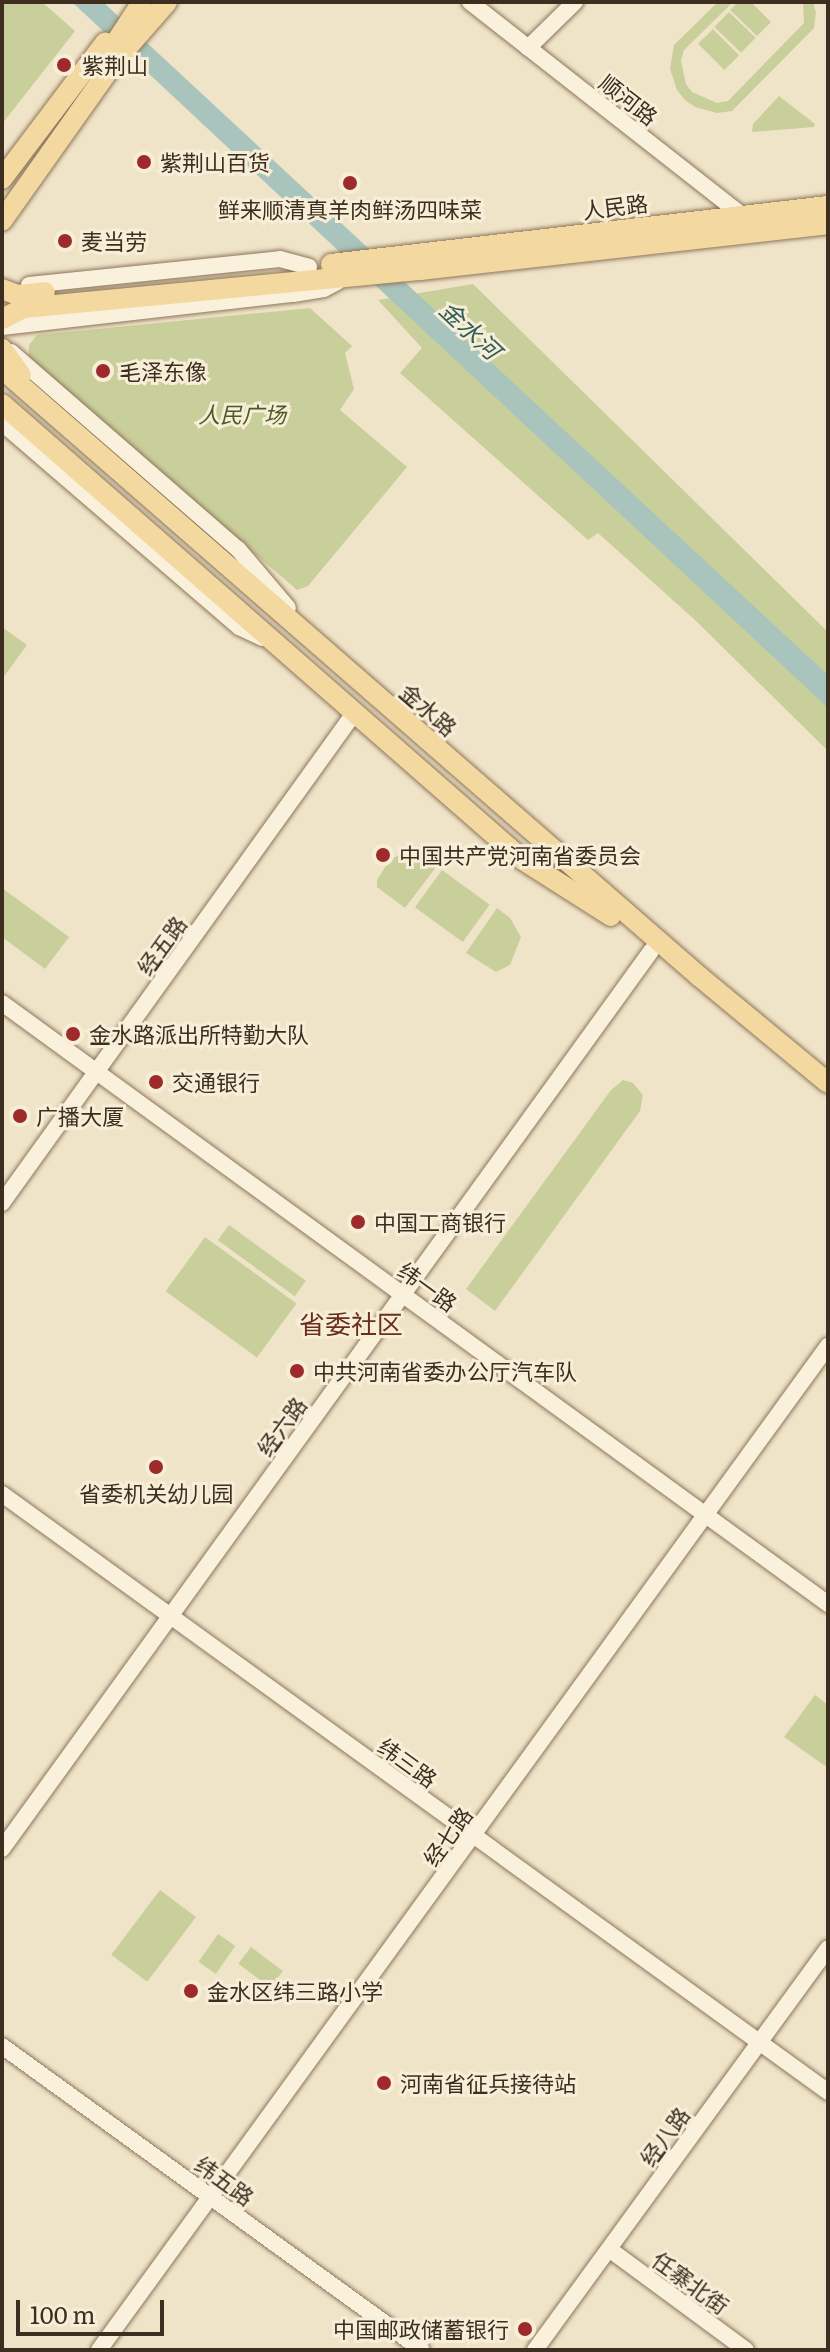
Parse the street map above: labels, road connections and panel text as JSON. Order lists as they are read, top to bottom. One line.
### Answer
{"streets":{"main road":["人民路","金水路"],"street":["顺河路","经五路","纬一路","经六路","纬三路","经七路","经八路","纬五路","任寨北街"]},"crossings":[["顺河路","人民路"],["金水路","经六路"],["经五路","纬一路"],["纬一路","经六路"],["纬一路","经七路"],["经六路","纬三路"],["纬三路","经七路"],["纬三路","经八路"],["经七路","纬五路"],["经八路","任寨北街"]],"districts":["省委社区"],"water":["金水河"],"parks":["人民广场"],"places":["紫荆山","紫荆山百货","鲜来顺清真羊肉鲜汤四味菜","麦当劳","毛泽东像","中国共产党河南省委员会","金水路派出所特勤大队","交通银行","广播大厦","中国工商银行","中共河南省委办公厅汽车队","省委机关幼儿园","金水区纬三路小学","河南省征兵接待站","中国邮政储蓄银行"],"scale_bar":"100 m"}
